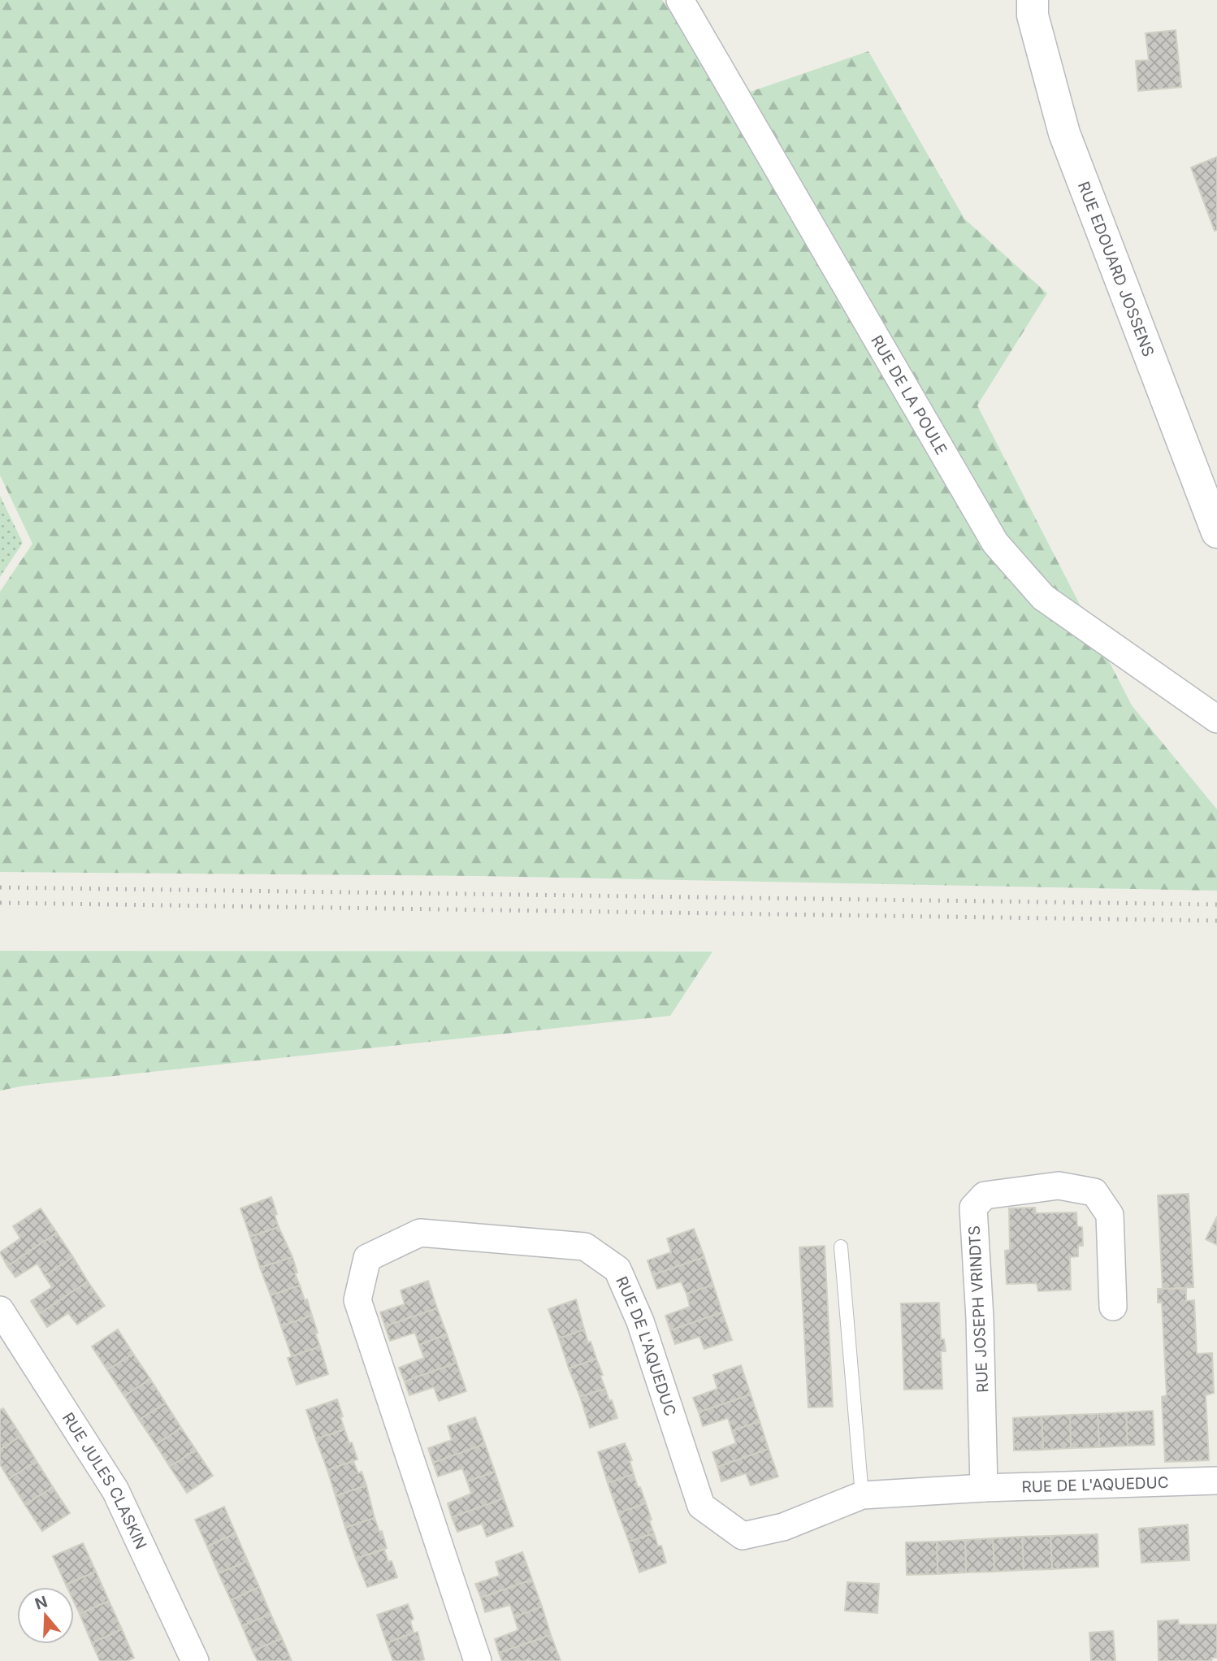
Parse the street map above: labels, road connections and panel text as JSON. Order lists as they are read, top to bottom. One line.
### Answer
{"streets":{"street":["RUE EDOUARD JOSSENS","RUE DE LA POULE","RUE JOSEPH VRINDTS","RUE DE L'AQUEDUC","RUE JULES CLASKIN"]},"crossings":[["RUE JOSEPH VRINDTS","RUE DE L'AQUEDUC"]],"north":"top"}
